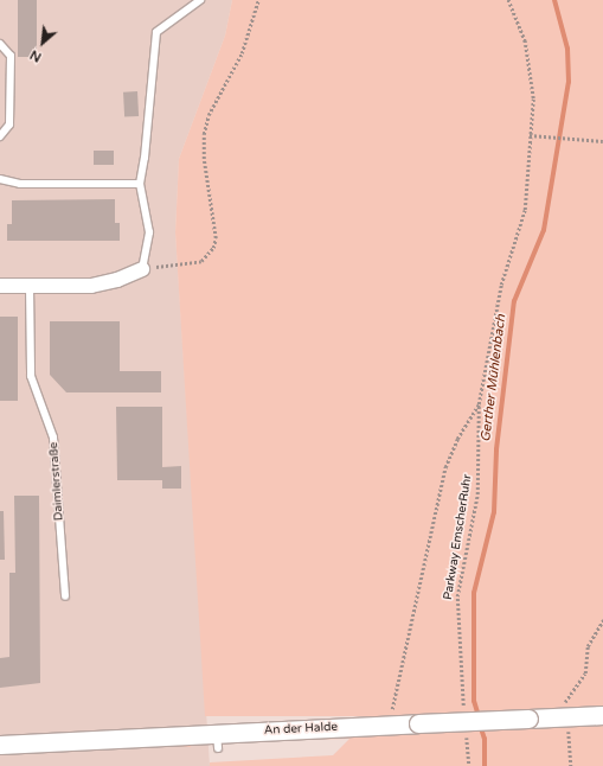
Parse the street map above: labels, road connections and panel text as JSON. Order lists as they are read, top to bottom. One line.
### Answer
{"streets":{"street":["An der Halde"],"lane":["Daimlerstraße"],"path":["Parkway EmscherRuhr"]},"water":["Gerther Mühlenbach"],"north":"bottom left"}
